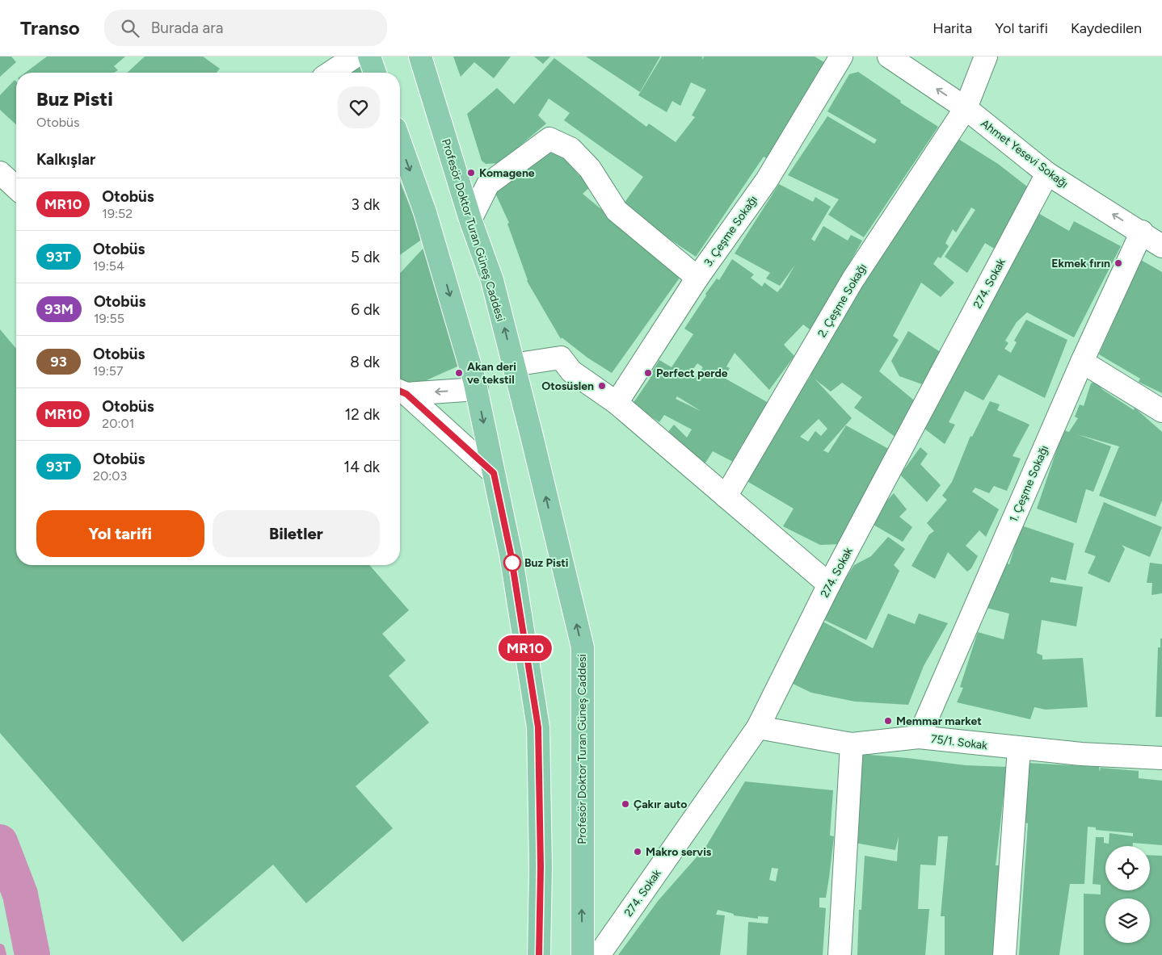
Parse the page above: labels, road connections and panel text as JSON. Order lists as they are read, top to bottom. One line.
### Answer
{"streets":{"main road":["Profesör Doktor Turan Güneş Caddesi"],"street":["Ahmet Yesevi Sokağı","3. Çeşme Sokağı","274. Sokak","2. Çeşme Sokağı","1. Çeşme Sokağı","75/1. Sokak"]},"crossings":[["Ahmet Yesevi Sokağı","274. Sokak"],["Ahmet Yesevi Sokağı","2. Çeşme Sokağı"],["Ahmet Yesevi Sokağı","1. Çeşme Sokağı"],["274. Sokak","75/1. Sokak"],["1. Çeşme Sokağı","75/1. Sokak"]],"one_way":["Ahmet Yesevi Sokağı"],"places":["Komagene","Ekmek fırın","Akan deri ve tekstil","Perfect perde","Otosüslen","Buz Pisti","Memmar market","Çakır auto","Makro servis"],"lines":["bus line MR10"],"page":{"header":"Transo","search":"Burada ara","nav":["Harita","Yol tarifi","Kaydedilen"],"on_map":"MR10","heading":[["Buz Pisti","Otobüs"],"Kalkışlar"],"list":[{"mark":"MR10","name":"Otobüs","note":"19:52","value":"3 dk"},{"mark":"93T","name":"Otobüs","note":"19:54","value":"5 dk"},{"mark":"93M","name":"Otobüs","note":"19:55","value":"6 dk"},{"mark":"93","name":"Otobüs","note":"19:57","value":"8 dk"},{"mark":"MR10","name":"Otobüs","note":"20:01","value":"12 dk"},{"mark":"93T","name":"Otobüs","note":"20:03","value":"14 dk"}],"buttons":["Yol tarifi","Biletler"]}}
